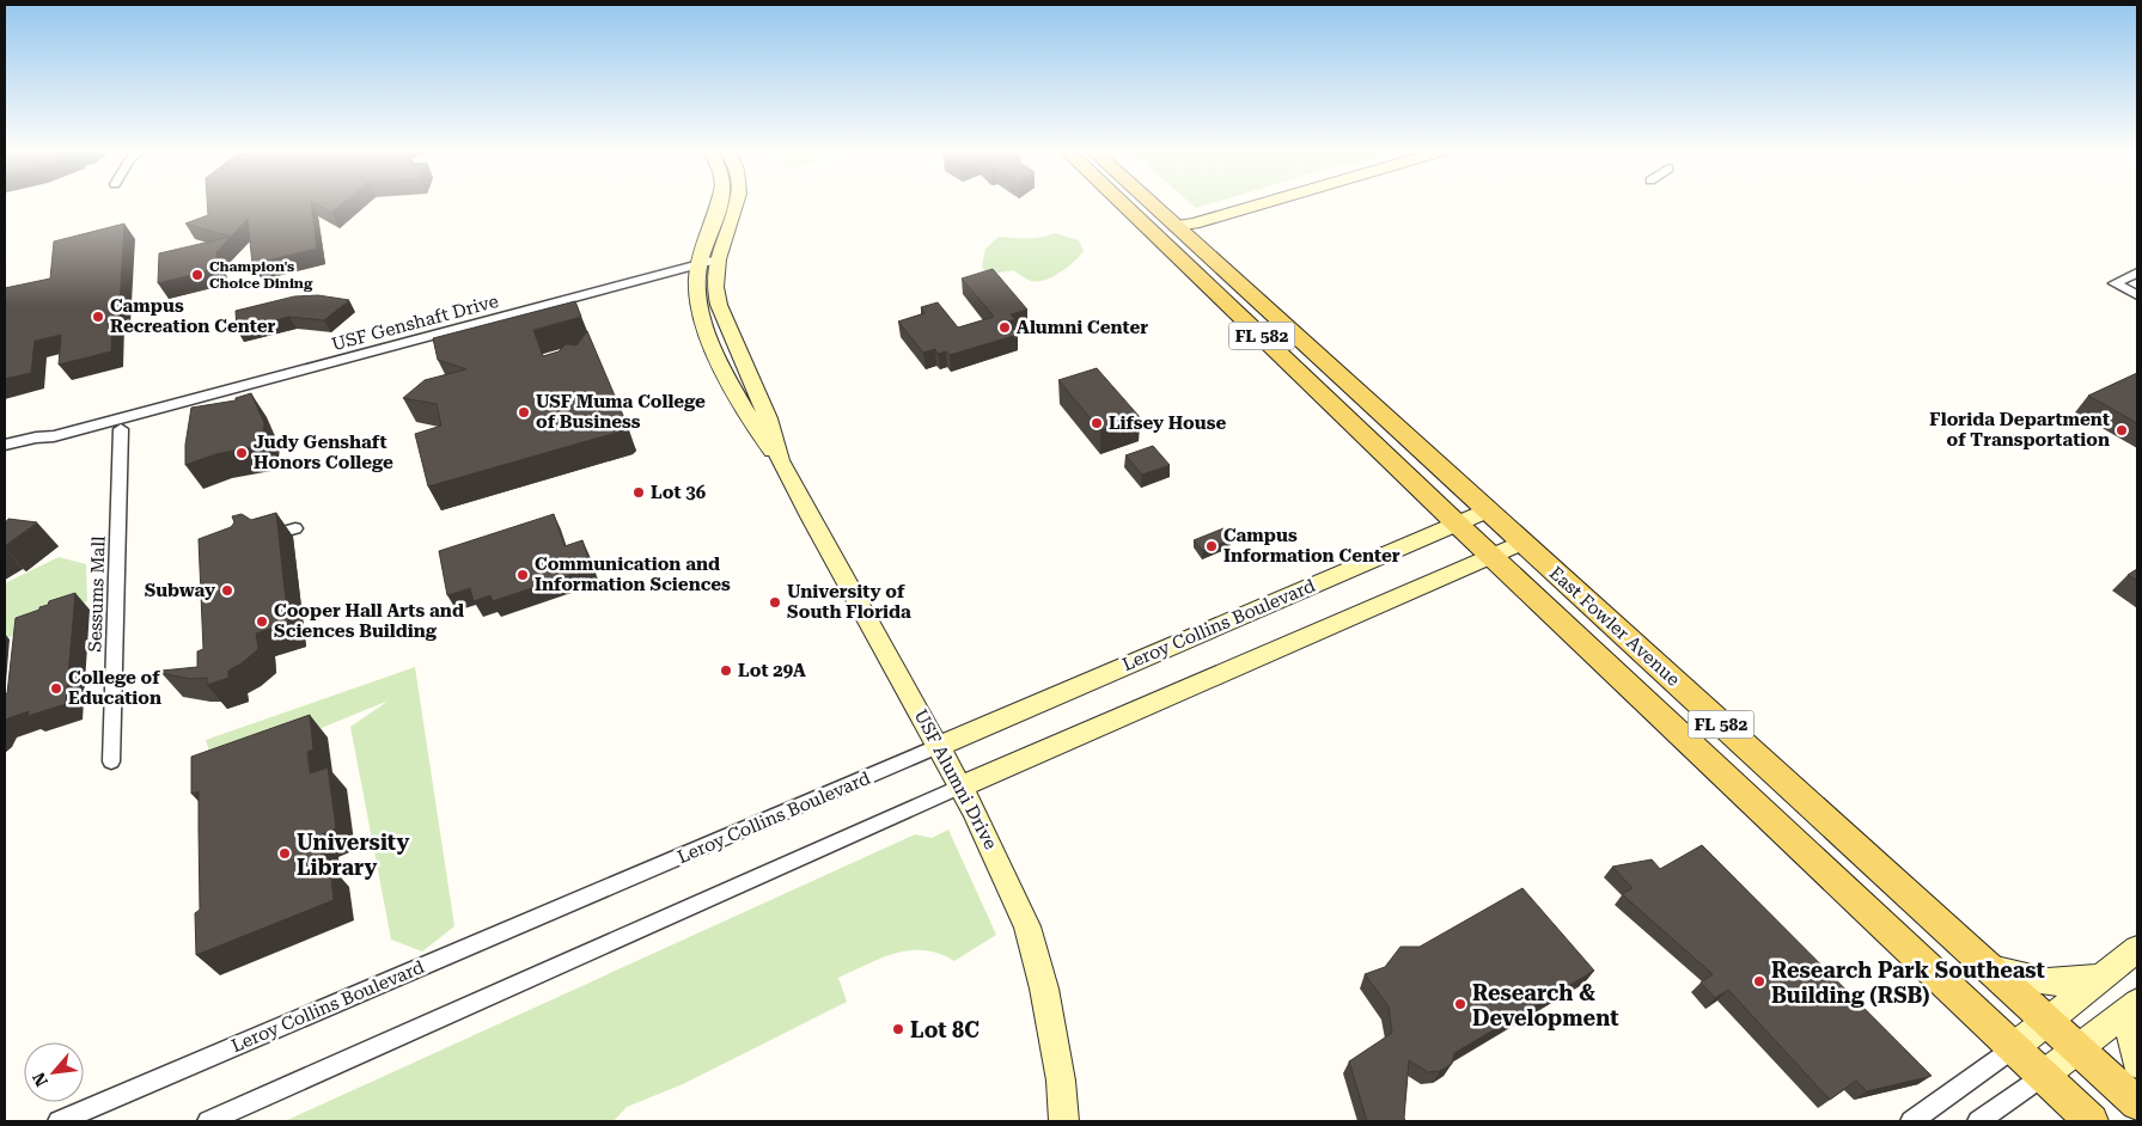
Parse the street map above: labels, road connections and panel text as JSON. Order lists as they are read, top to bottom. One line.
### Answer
{"streets":{"main road":["FL 582","East Fowler Avenue"],"street":["USF Genshaft Drive","Sessums Mall","Leroy Collins Boulevard","USF Alumni Drive"]},"crossings":[["USF Genshaft Drive","Sessums Mall"],["USF Genshaft Drive","USF Alumni Drive"],["Leroy Collins Boulevard","East Fowler Avenue"],["Leroy Collins Boulevard","USF Alumni Drive"]],"places":["Champion's Choice Dining","Campus Recreation Center","Alumni Center","USF Muma College of Business","Lifsey House","Florida Department of Transportation","Judy Genshaft Honors College","Lot 36","Campus Information Center","Communication and Information Sciences","Subway","University of South Florida","Cooper Hall Arts and Sciences Building","Lot 29A","College of Education","University Library","Research Park Southeast Building (RSB)","Research & Development","Lot 8C"],"north":"bottom left"}
